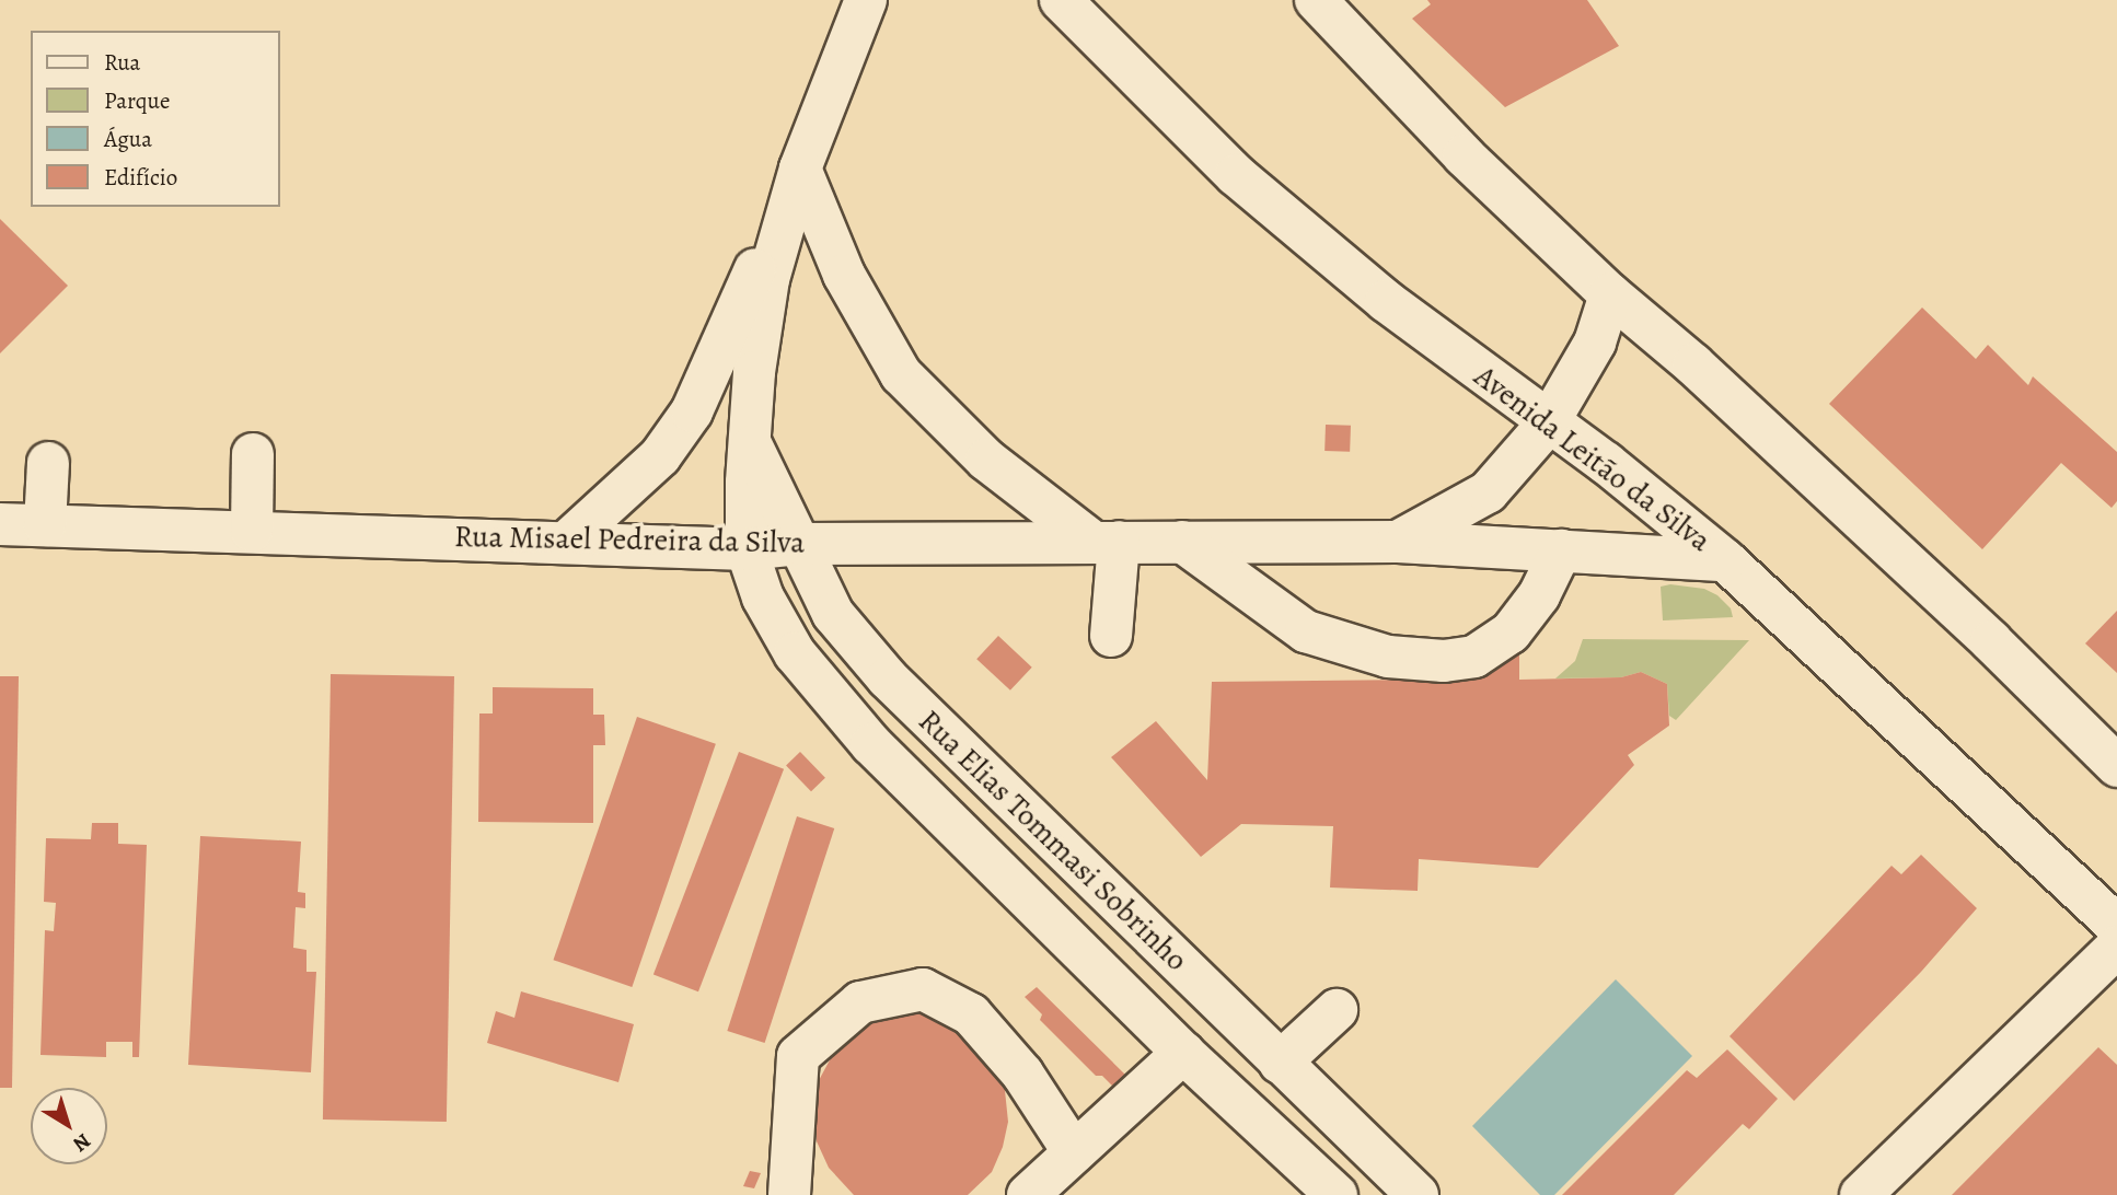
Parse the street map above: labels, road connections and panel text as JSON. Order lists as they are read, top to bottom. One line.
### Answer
{"streets":{"street":["Avenida Leitão da Silva","Rua Misael Pedreira da Silva","Rua Elias Tommasi Sobrinho"]},"crossings":[["Avenida Leitão da Silva","Rua Misael Pedreira da Silva"],["Rua Misael Pedreira da Silva","Rua Elias Tommasi Sobrinho"]],"legend":["Rua","Parque","Água","Edifício"],"north":"bottom right"}
